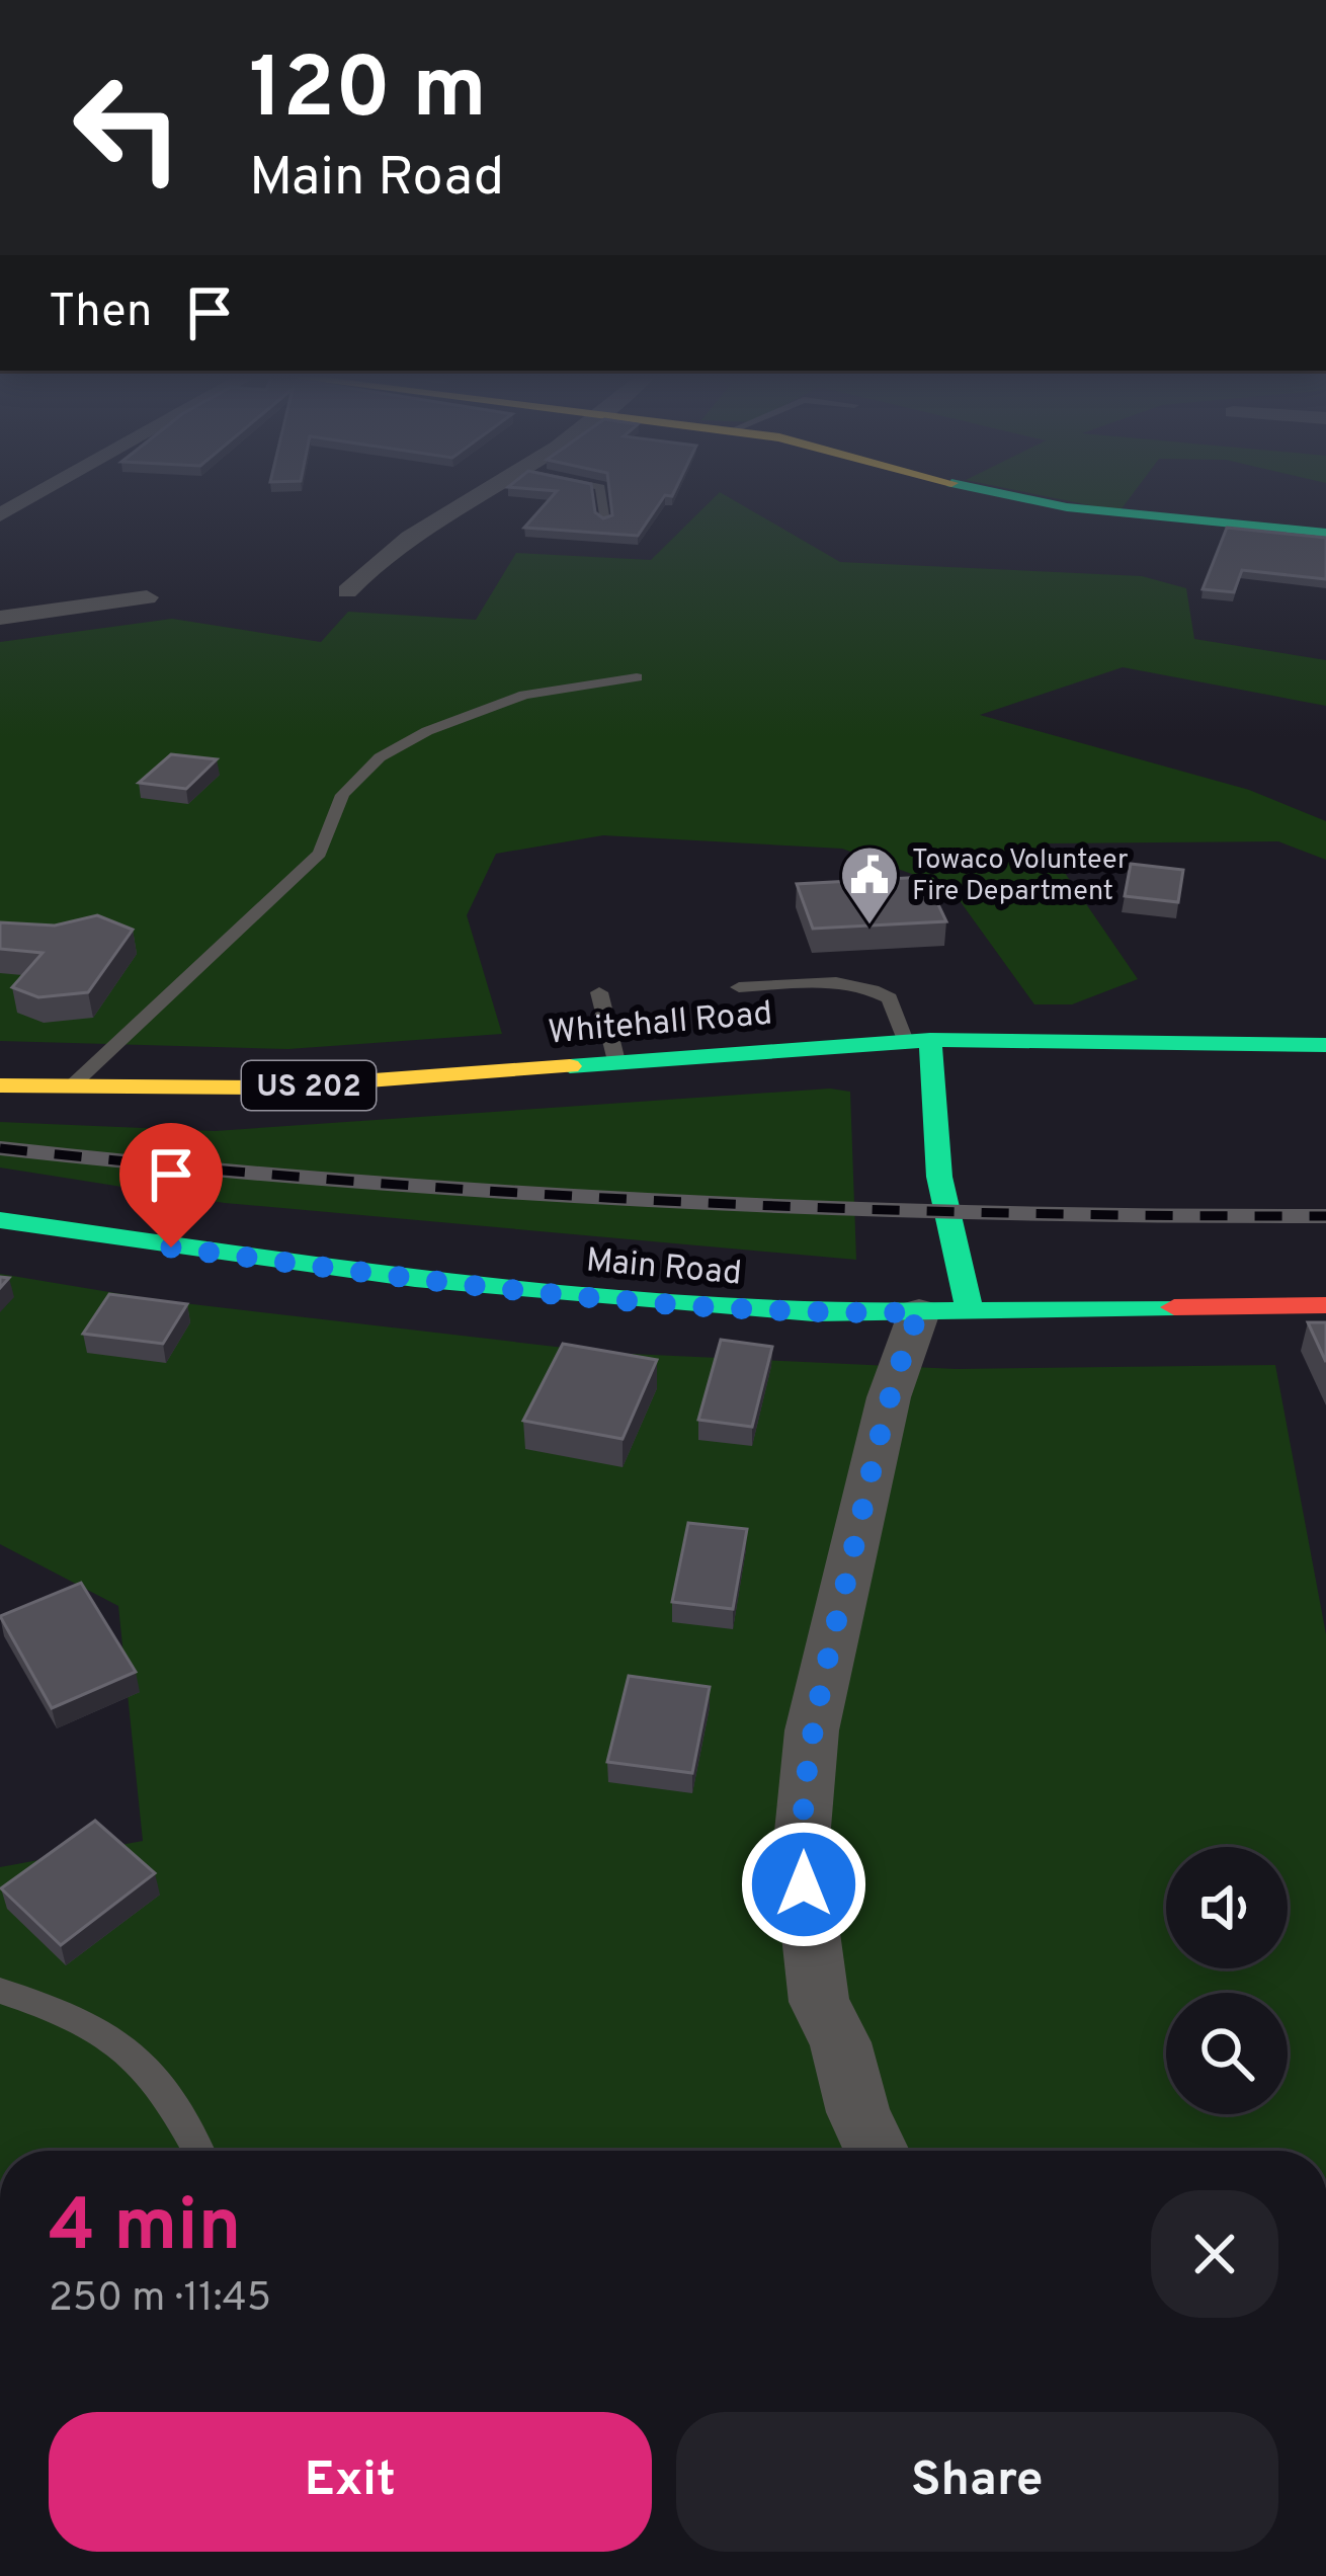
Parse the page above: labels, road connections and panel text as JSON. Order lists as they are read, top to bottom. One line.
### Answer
{"streets":{"street":["Whitehall Road","US 202","Main Road"]},"places":{"public building":["Towaco Volunteer Fire Department"]},"page":{"turn":["120 m","Main Road"],"then":"Then","heading":["4 min","250 m · 11:45"],"buttons":["Exit","Share"]}}
